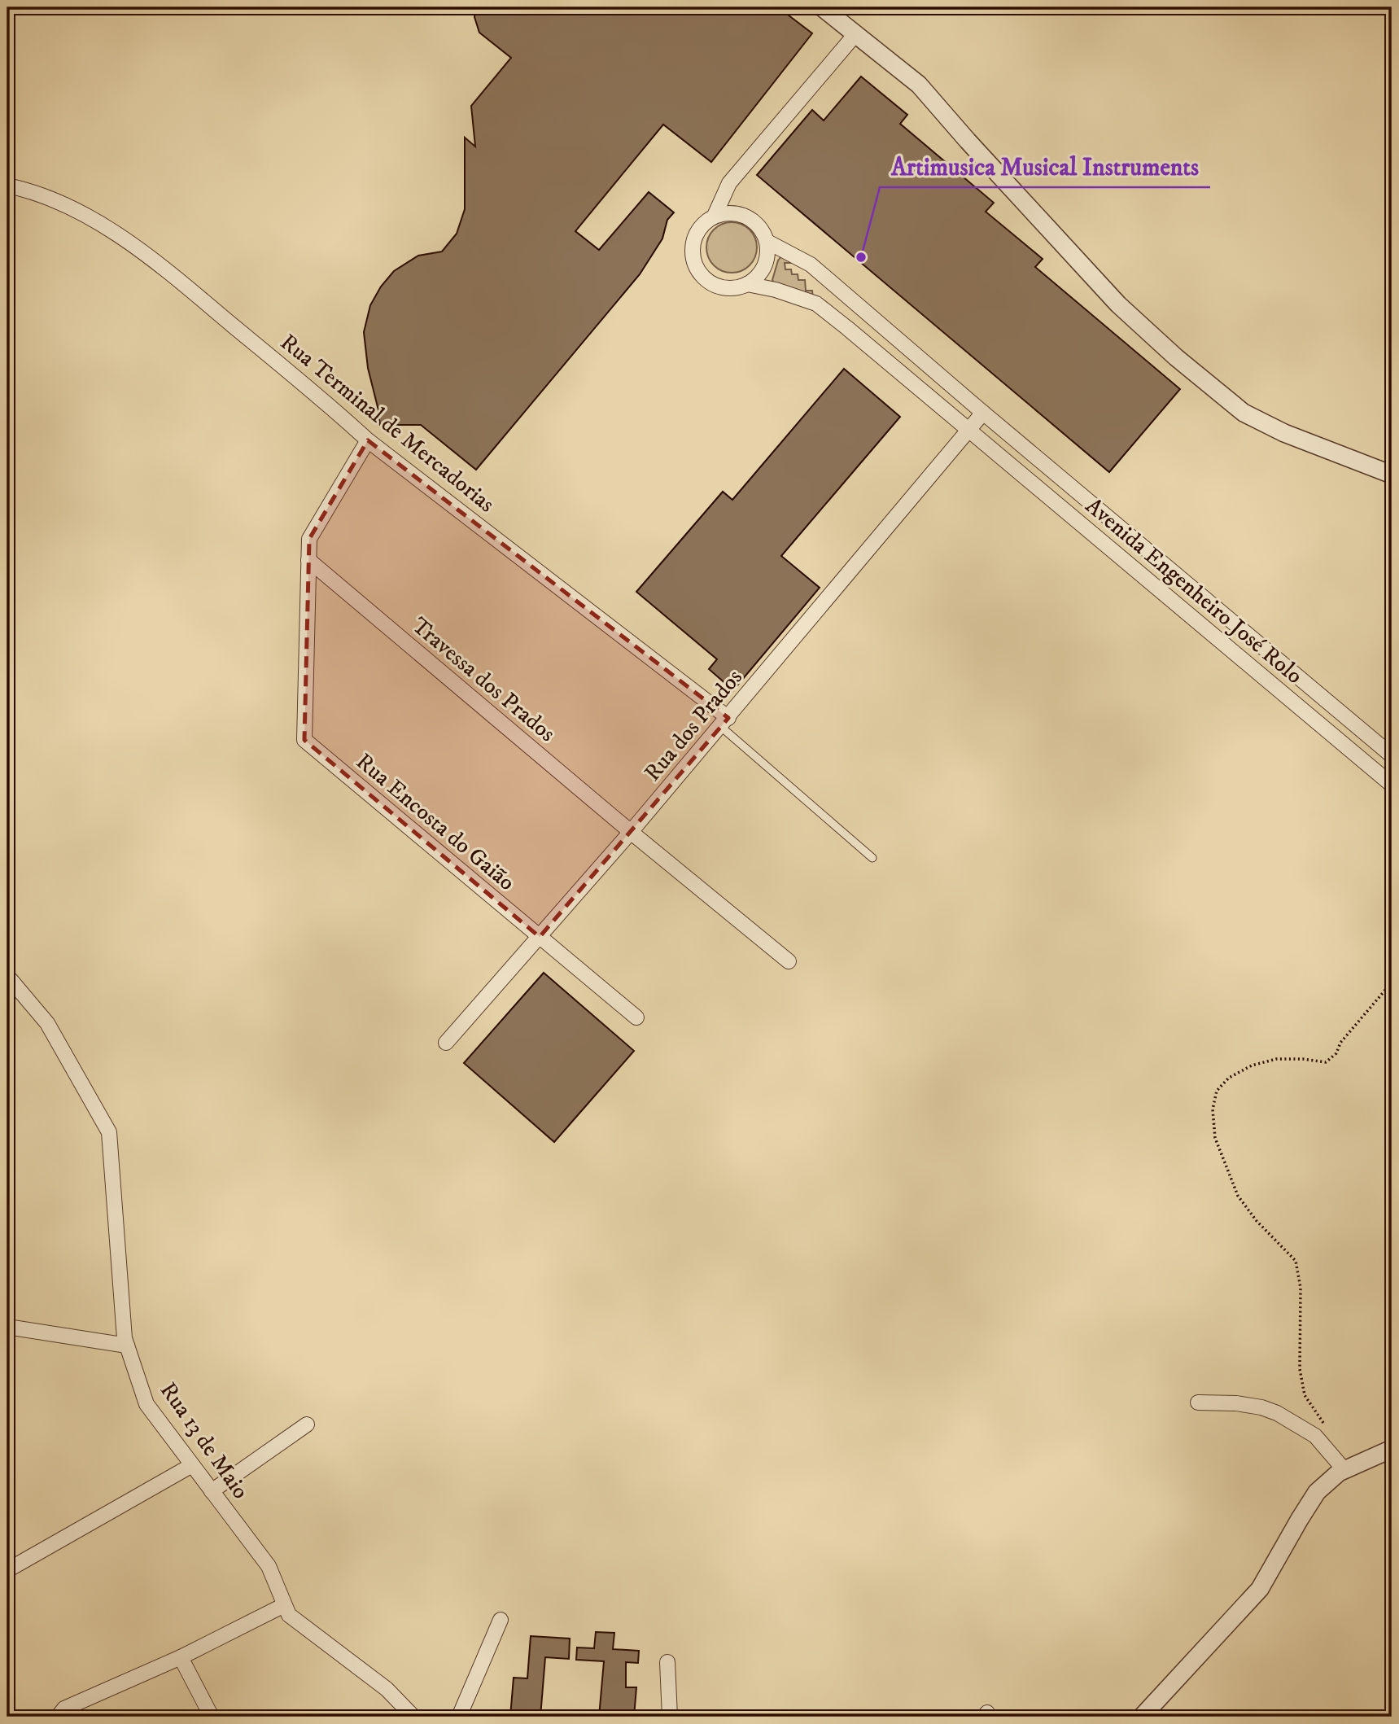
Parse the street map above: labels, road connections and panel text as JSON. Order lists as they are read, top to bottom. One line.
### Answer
{"streets":{"street":["Rua Terminal de Mercadorias","Avenida Engenheiro José Rolo","Travessa dos Prados","Rua dos Prados","Rua Encosta do Gaião","Rua 13 de Maio"]},"crossings":[["Rua Terminal de Mercadorias","Rua dos Prados"],["Avenida Engenheiro José Rolo","Rua dos Prados"],["Travessa dos Prados","Rua dos Prados"],["Travessa dos Prados","Rua Encosta do Gaião"],["Rua dos Prados","Rua Encosta do Gaião"]],"places":["Artimusica Musical Instruments"]}
